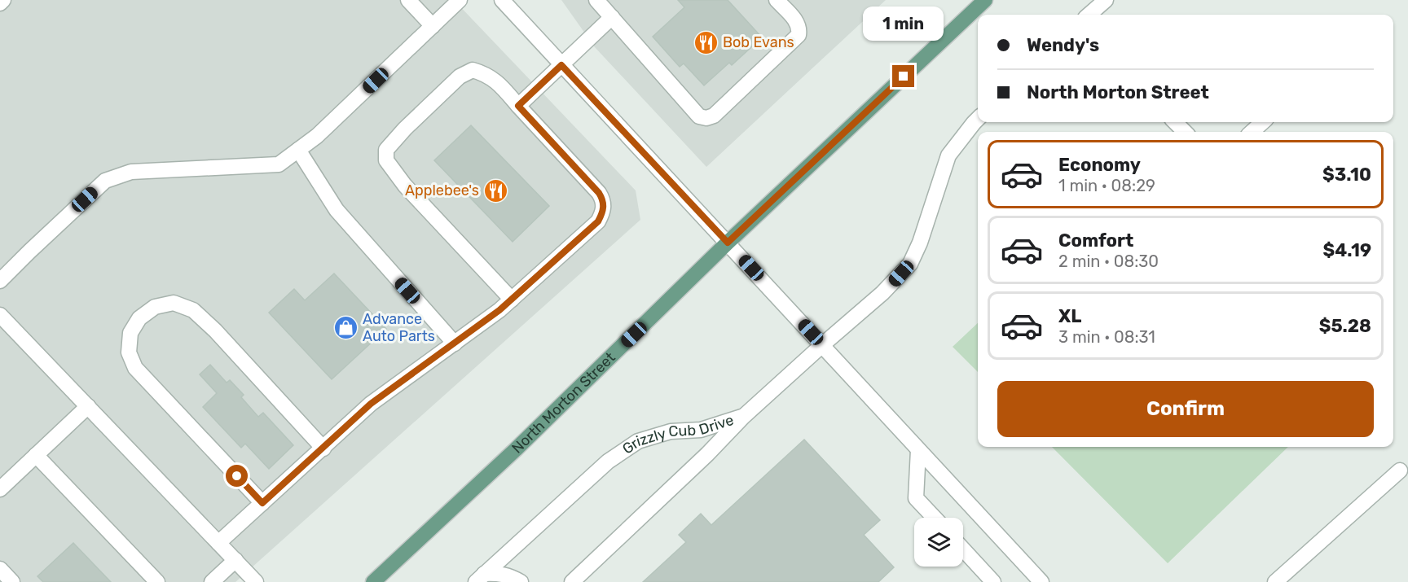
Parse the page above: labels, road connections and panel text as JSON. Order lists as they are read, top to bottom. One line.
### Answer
{"streets":{"main road":["North Morton Street"],"street":["Grizzly Cub Drive"]},"places":{"restaurant":["Bob Evans","Applebee's"],"shop":["Advance Auto Parts"]},"page":{"bubble":"1 min","banner":["Wendy's","North Morton Street"],"list":[{"name":"Economy","note":"1 min · 08:29","value":"$3.10"},{"name":"Comfort","note":"2 min · 08:30","value":"$4.19"},{"name":"XL","note":"3 min · 08:31","value":"$5.28"}],"buttons":"Confirm"}}
